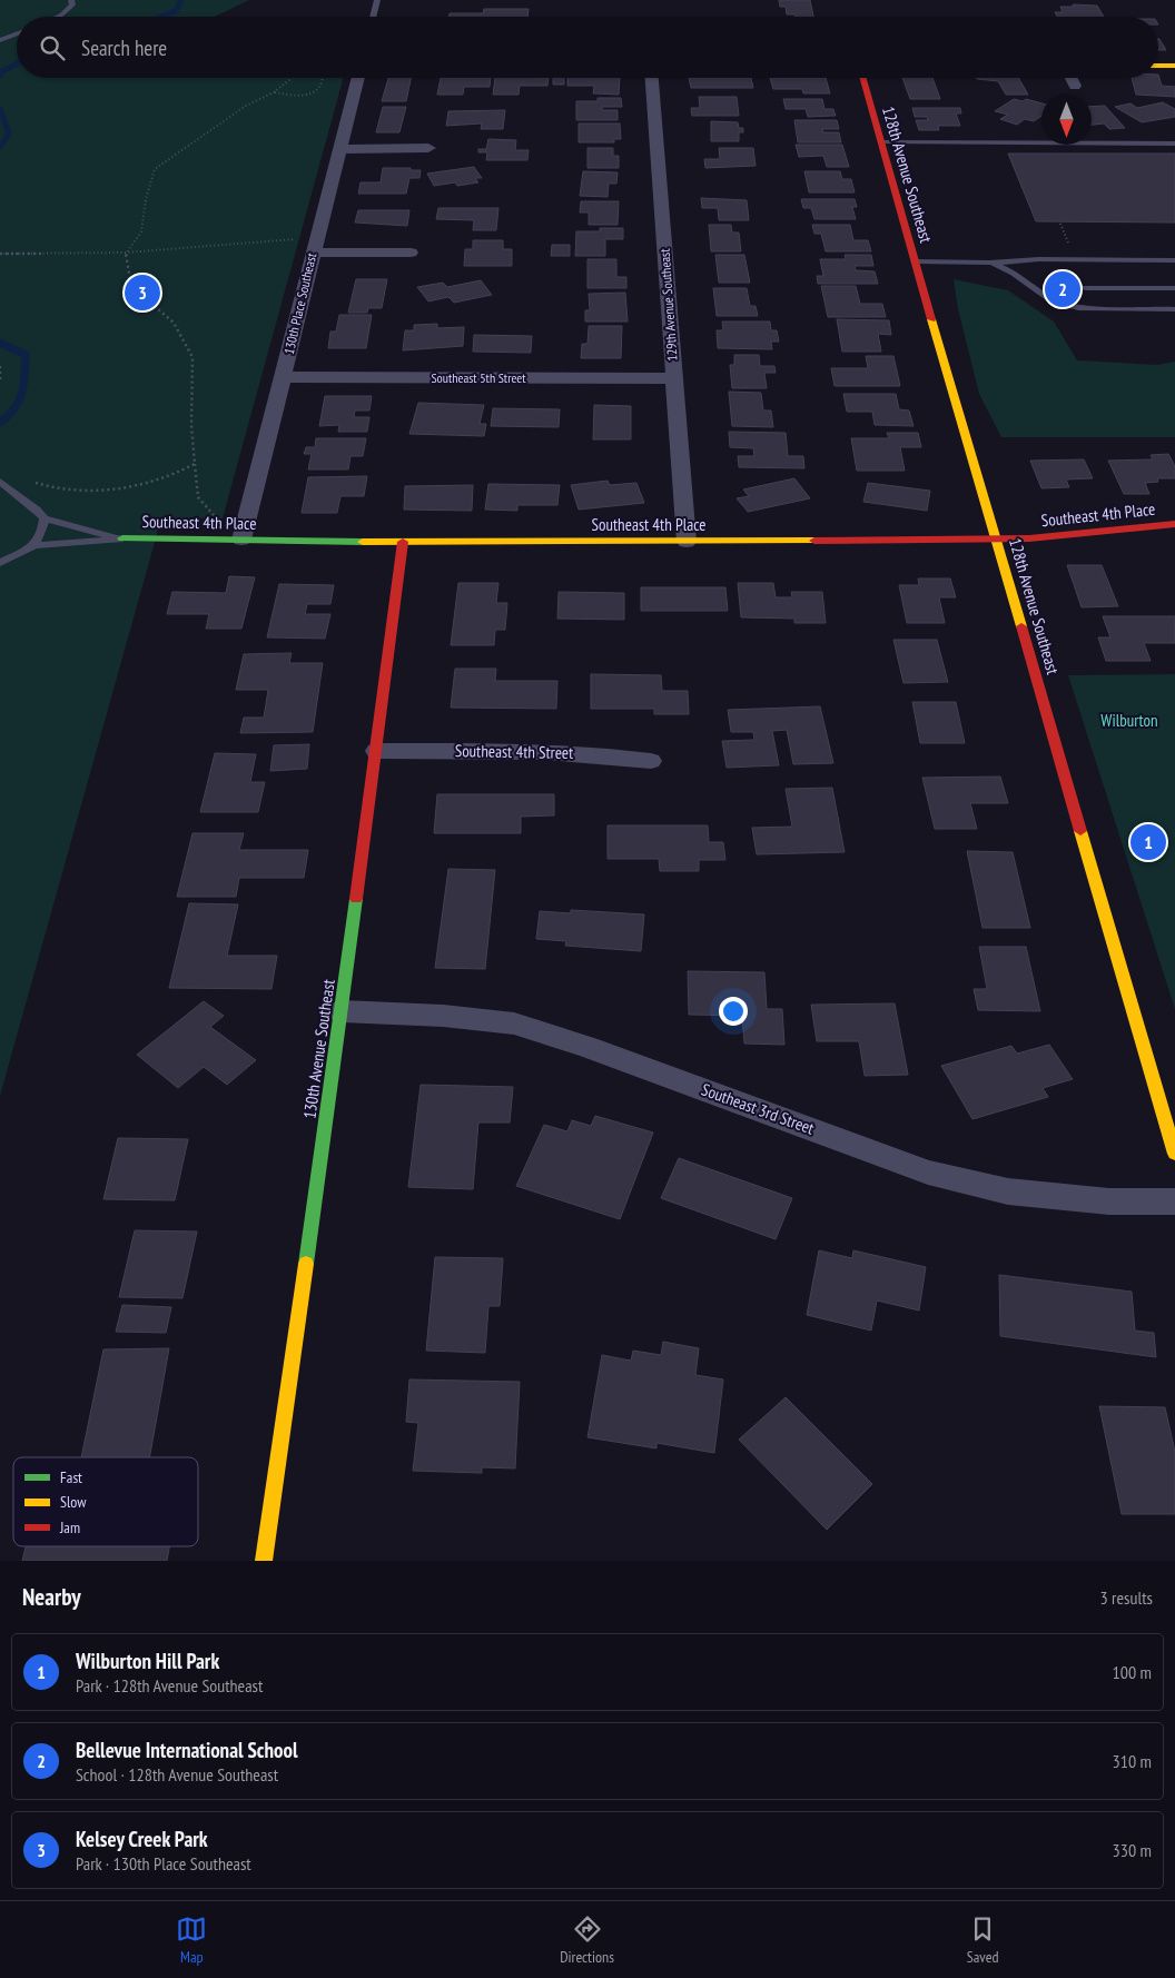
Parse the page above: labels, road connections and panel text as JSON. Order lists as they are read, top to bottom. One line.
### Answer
{"streets":{"street":["128th Avenue Southeast","130th Place Southeast","129th Avenue Southeast","Southeast 5th Street","Southeast 4th Place","Southeast 4th Street","130th Avenue Southeast","Southeast 3rd Street"]},"crossings":[["128th Avenue Southeast","Southeast 4th Place"],["130th Place Southeast","Southeast 5th Street"],["130th Place Southeast","Southeast 4th Place"],["129th Avenue Southeast","Southeast 5th Street"],["129th Avenue Southeast","Southeast 4th Place"],["Southeast 4th Place","130th Avenue Southeast"],["Southeast 4th Street","130th Avenue Southeast"],["130th Avenue Southeast","Southeast 3rd Street"]],"parks":["Wilburton"],"legend":["Fast","Slow","Jam"],"north":"bottom","page":{"search":"Search here","pins":["2","3","1"],"heading":["Nearby","3 results"],"list":[{"mark":"1","name":"Wilburton Hill Park","note":"Park · 128th Avenue Southeast","value":"100 m"},{"mark":"2","name":"Bellevue International School","note":"School · 128th Avenue Southeast","value":"310 m"},{"mark":"3","name":"Kelsey Creek Park","note":"Park · 130th Place Southeast","value":"330 m"}],"nav":["Map","Directions","Saved"]}}
